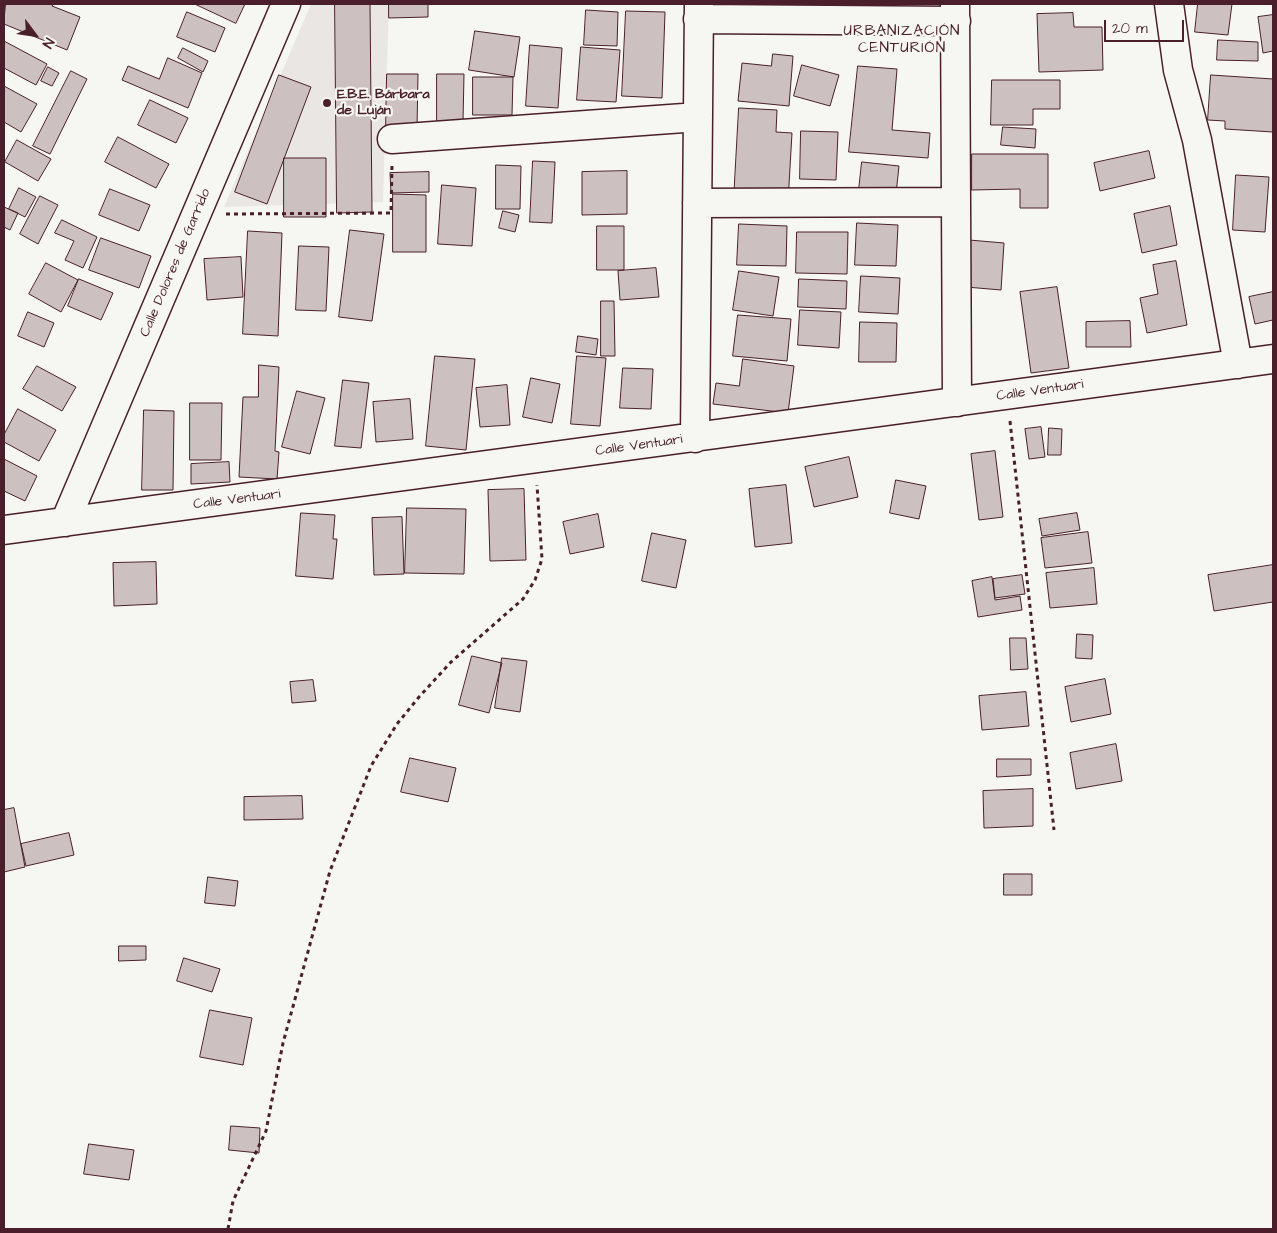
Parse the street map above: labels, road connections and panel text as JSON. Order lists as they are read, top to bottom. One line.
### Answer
{"streets":{"street":["Calle Dolores de Garrido","Calle Ventuari"]},"crossings":[["Calle Dolores de Garrido","Calle Ventuari"]],"districts":["URBANIZACIÓN CENTURIÓN"],"places":["E.B.E. Bárbara de Luján"],"scale_bar":"20 m","north":"bottom right"}
